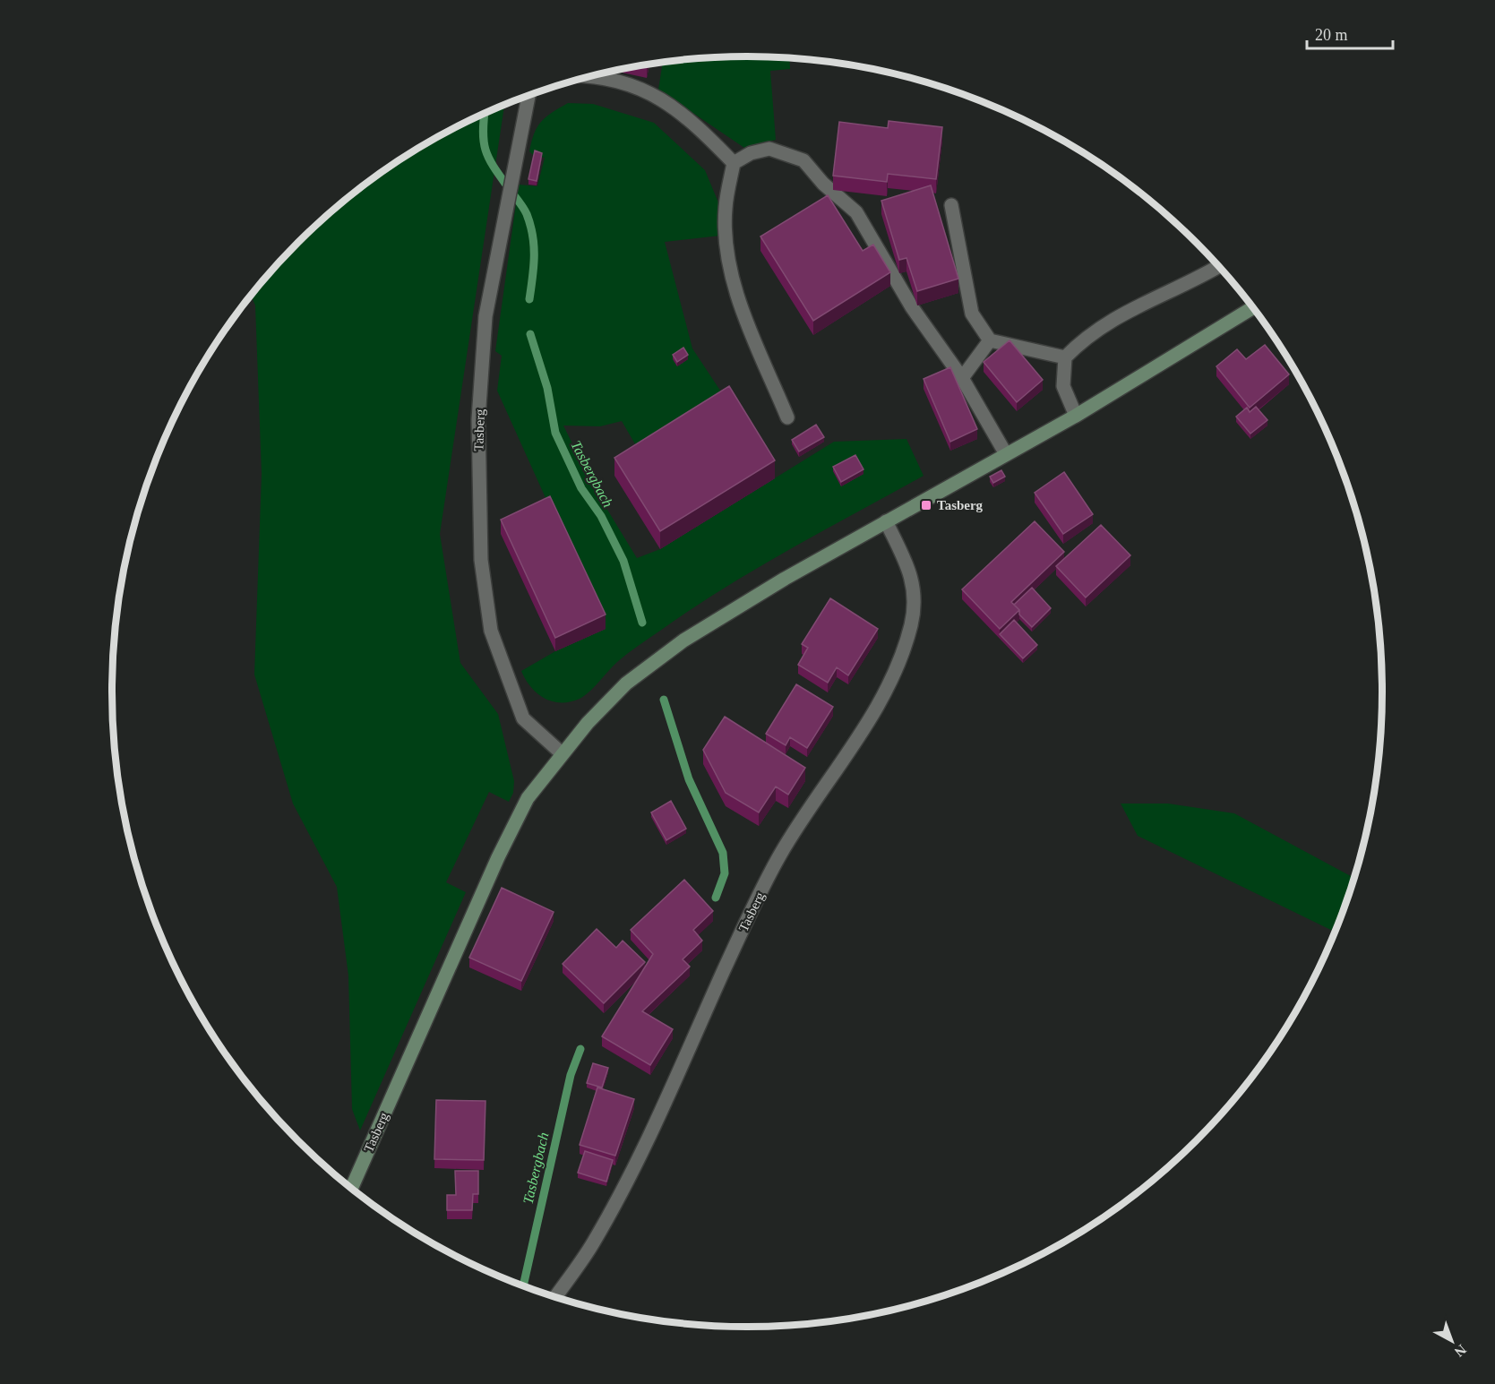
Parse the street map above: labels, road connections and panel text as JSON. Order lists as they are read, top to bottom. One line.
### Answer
{"streets":{"main road":["Tasberg"]},"water":["Tasbergbach"],"places":{"transit":["Tasberg"]},"scale_bar":"20 m","north":"bottom right"}
